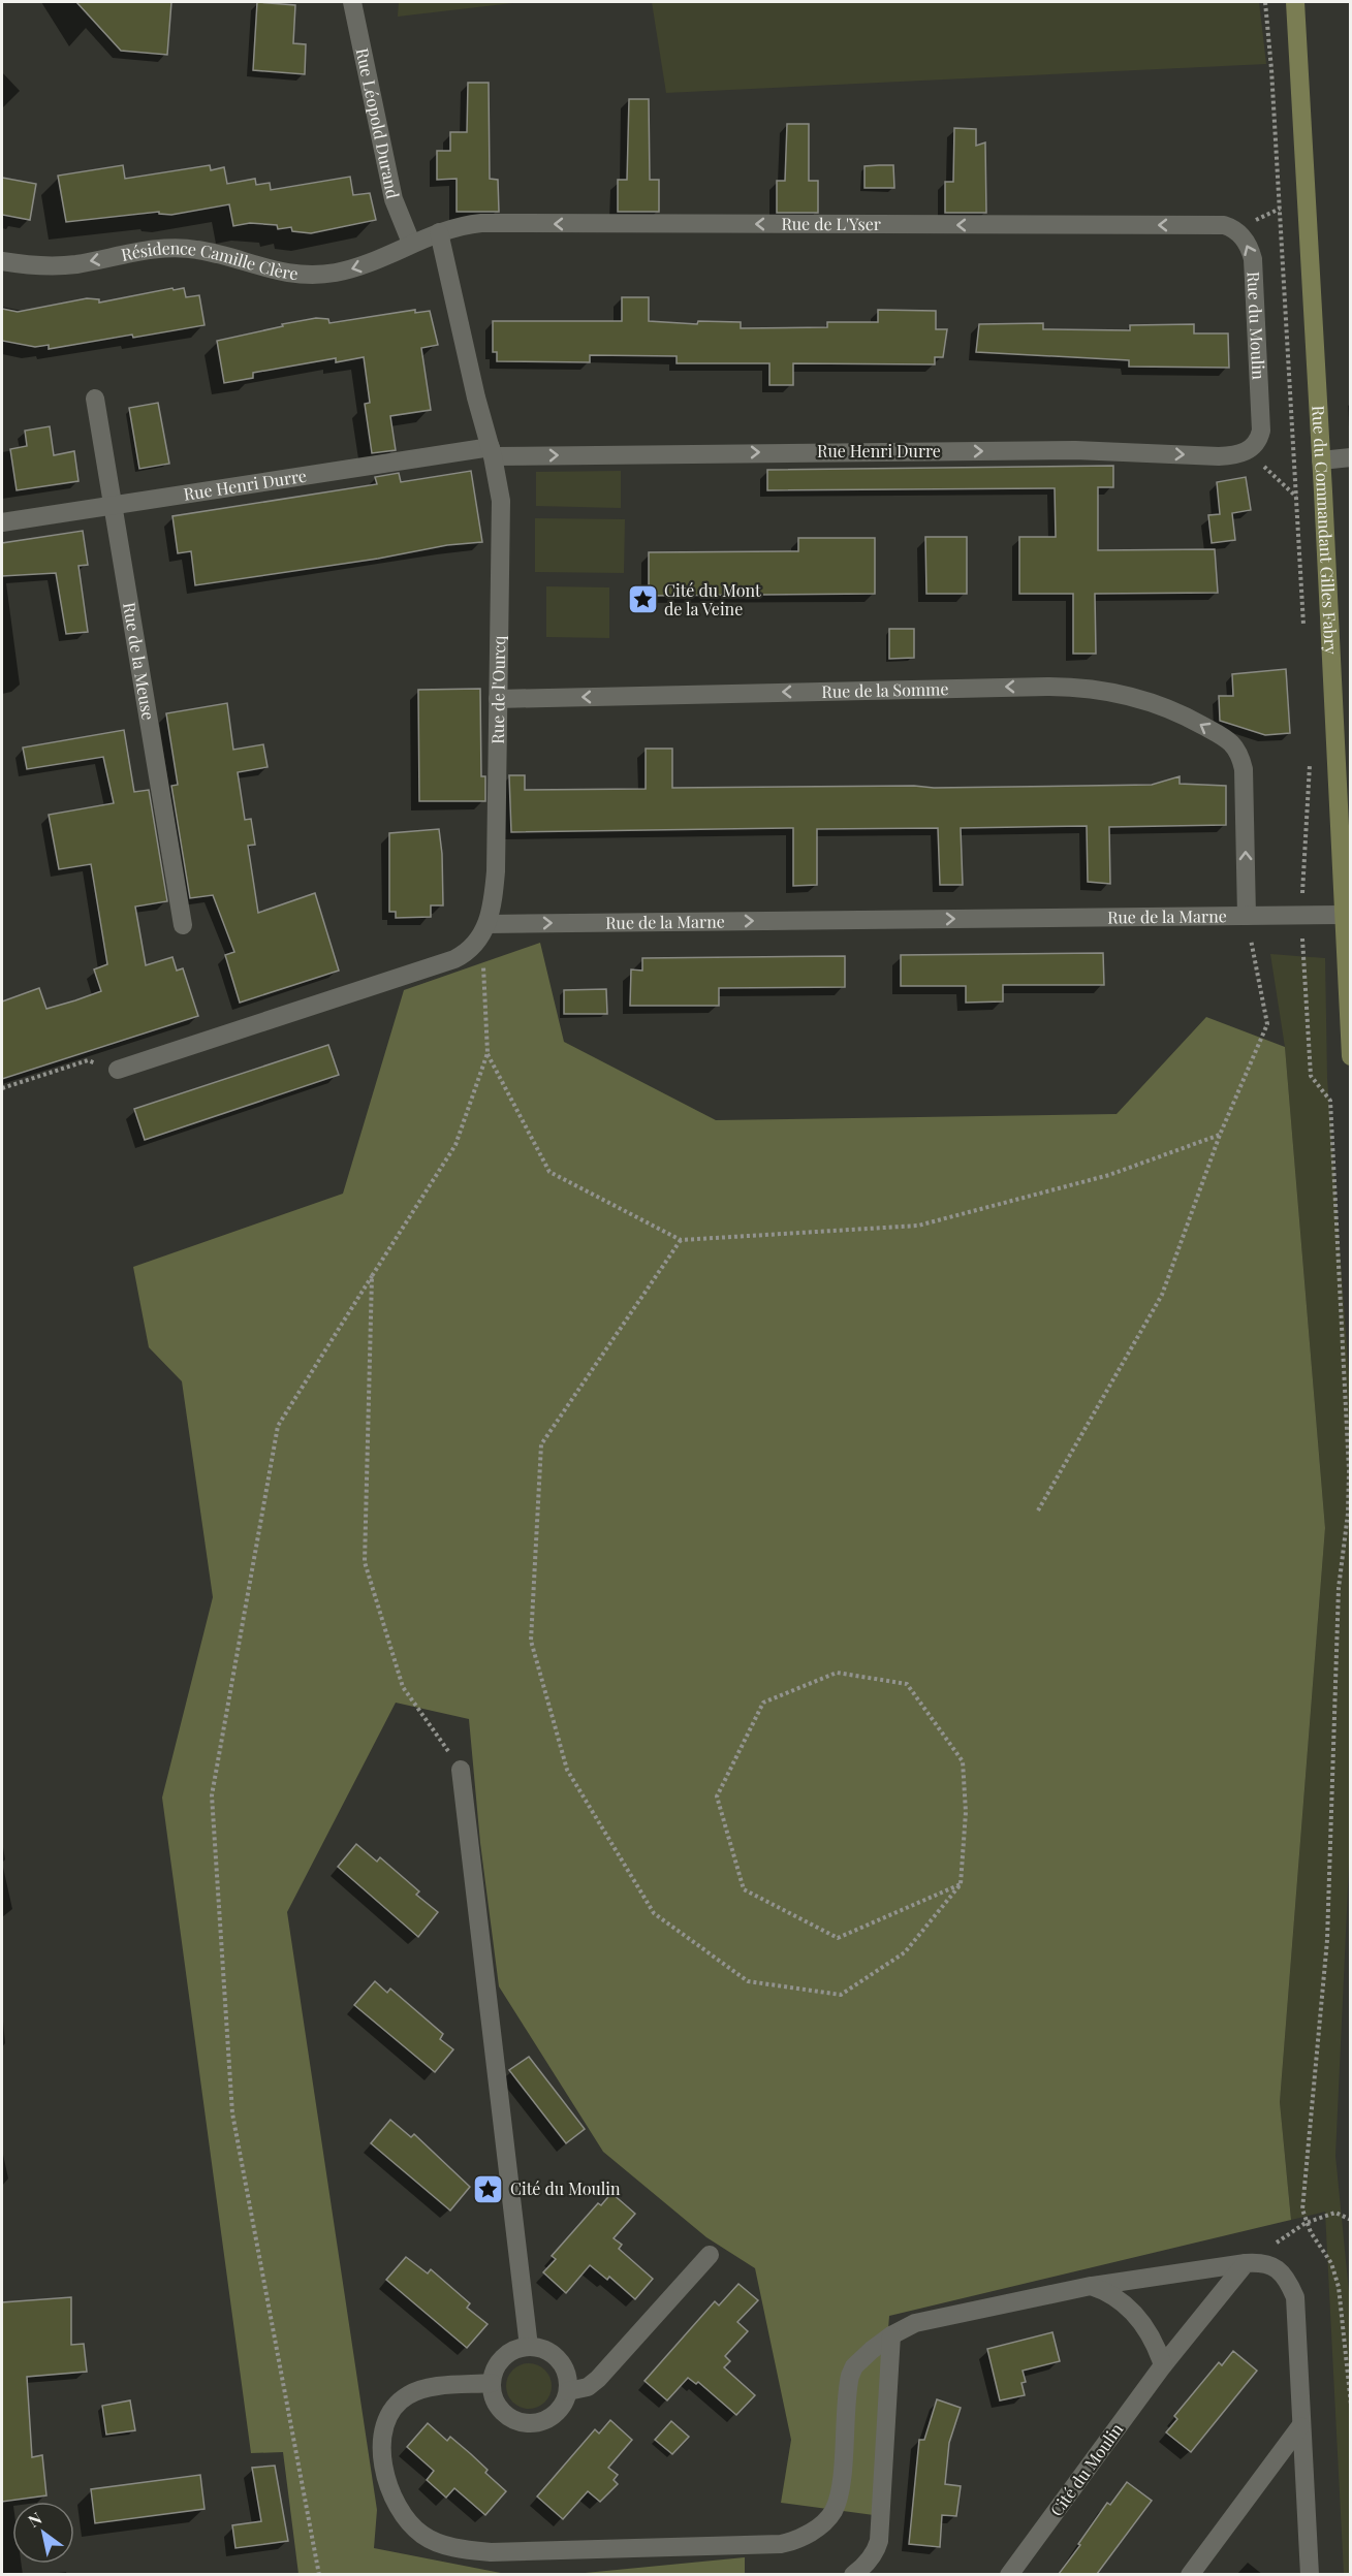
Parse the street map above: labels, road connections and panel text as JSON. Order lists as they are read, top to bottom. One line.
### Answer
{"streets":{"street":["Rue Léopold Durand","Rue de L'Yser","Résidence Camille Clère","Rue du Moulin","Rue Henri Durre","Rue du Commandant Gilles Fabry","Rue de la Meuse","Rue de la Somme","Rue de l'Ourcq","Rue de la Marne","Cité du Moulin"]},"crossings":[["Rue Léopold Durand","Rue de L'Yser"],["Rue Léopold Durand","Résidence Camille Clère"],["Rue de L'Yser","Résidence Camille Clère"],["Rue de L'Yser","Rue du Moulin"],["Rue de L'Yser","Rue de l'Ourcq"],["Rue du Moulin","Rue Henri Durre"],["Rue Henri Durre","Rue de la Meuse"],["Rue Henri Durre","Rue de l'Ourcq"],["Rue du Commandant Gilles Fabry","Rue de la Marne"],["Rue de la Somme","Rue de l'Ourcq"],["Rue de la Somme","Rue de la Marne"],["Rue de l'Ourcq","Rue de la Marne"]],"one_way":["Rue de L'Yser","Résidence Camille Clère","Rue du Moulin","Rue Henri Durre","Rue de la Somme","Rue de la Marne"],"places":{"place":["Cité du Mont de la Veine","Cité du Moulin"]},"north":"top left"}
